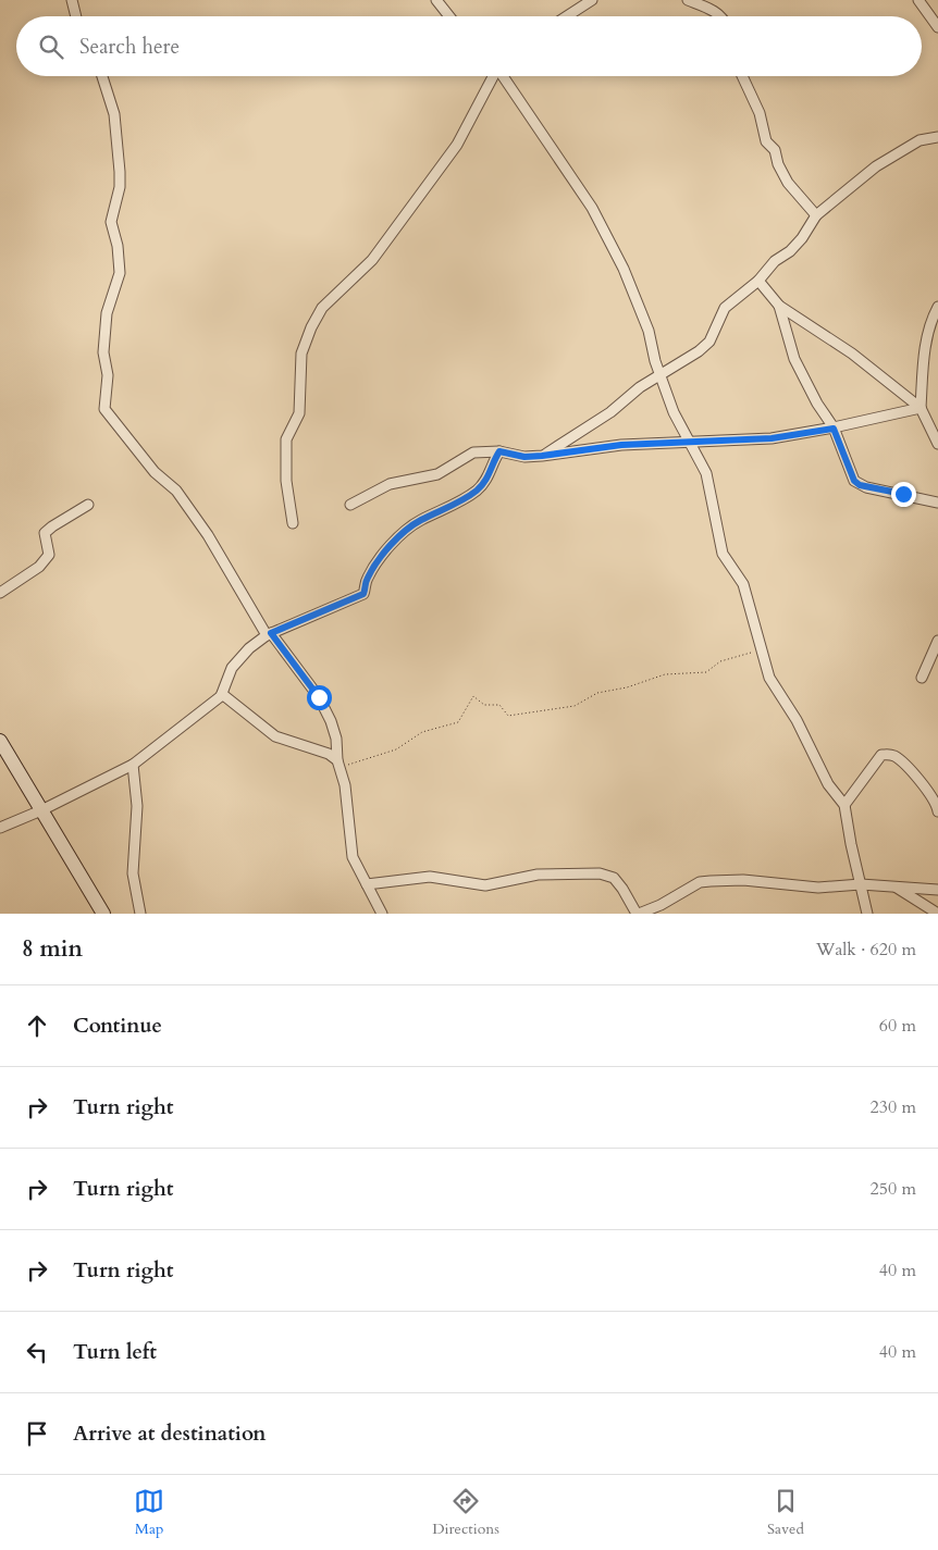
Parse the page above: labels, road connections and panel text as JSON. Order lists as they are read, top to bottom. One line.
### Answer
{"page":{"search":"Search here","heading":["8 min","Walk · 620 m"],"list":[["Continue","60 m"],["Turn right","230 m"],["Turn right","250 m"],["Turn right","40 m"],["Turn left","40 m"],"Arrive at destination"],"nav":["Map","Directions","Saved"]}}
